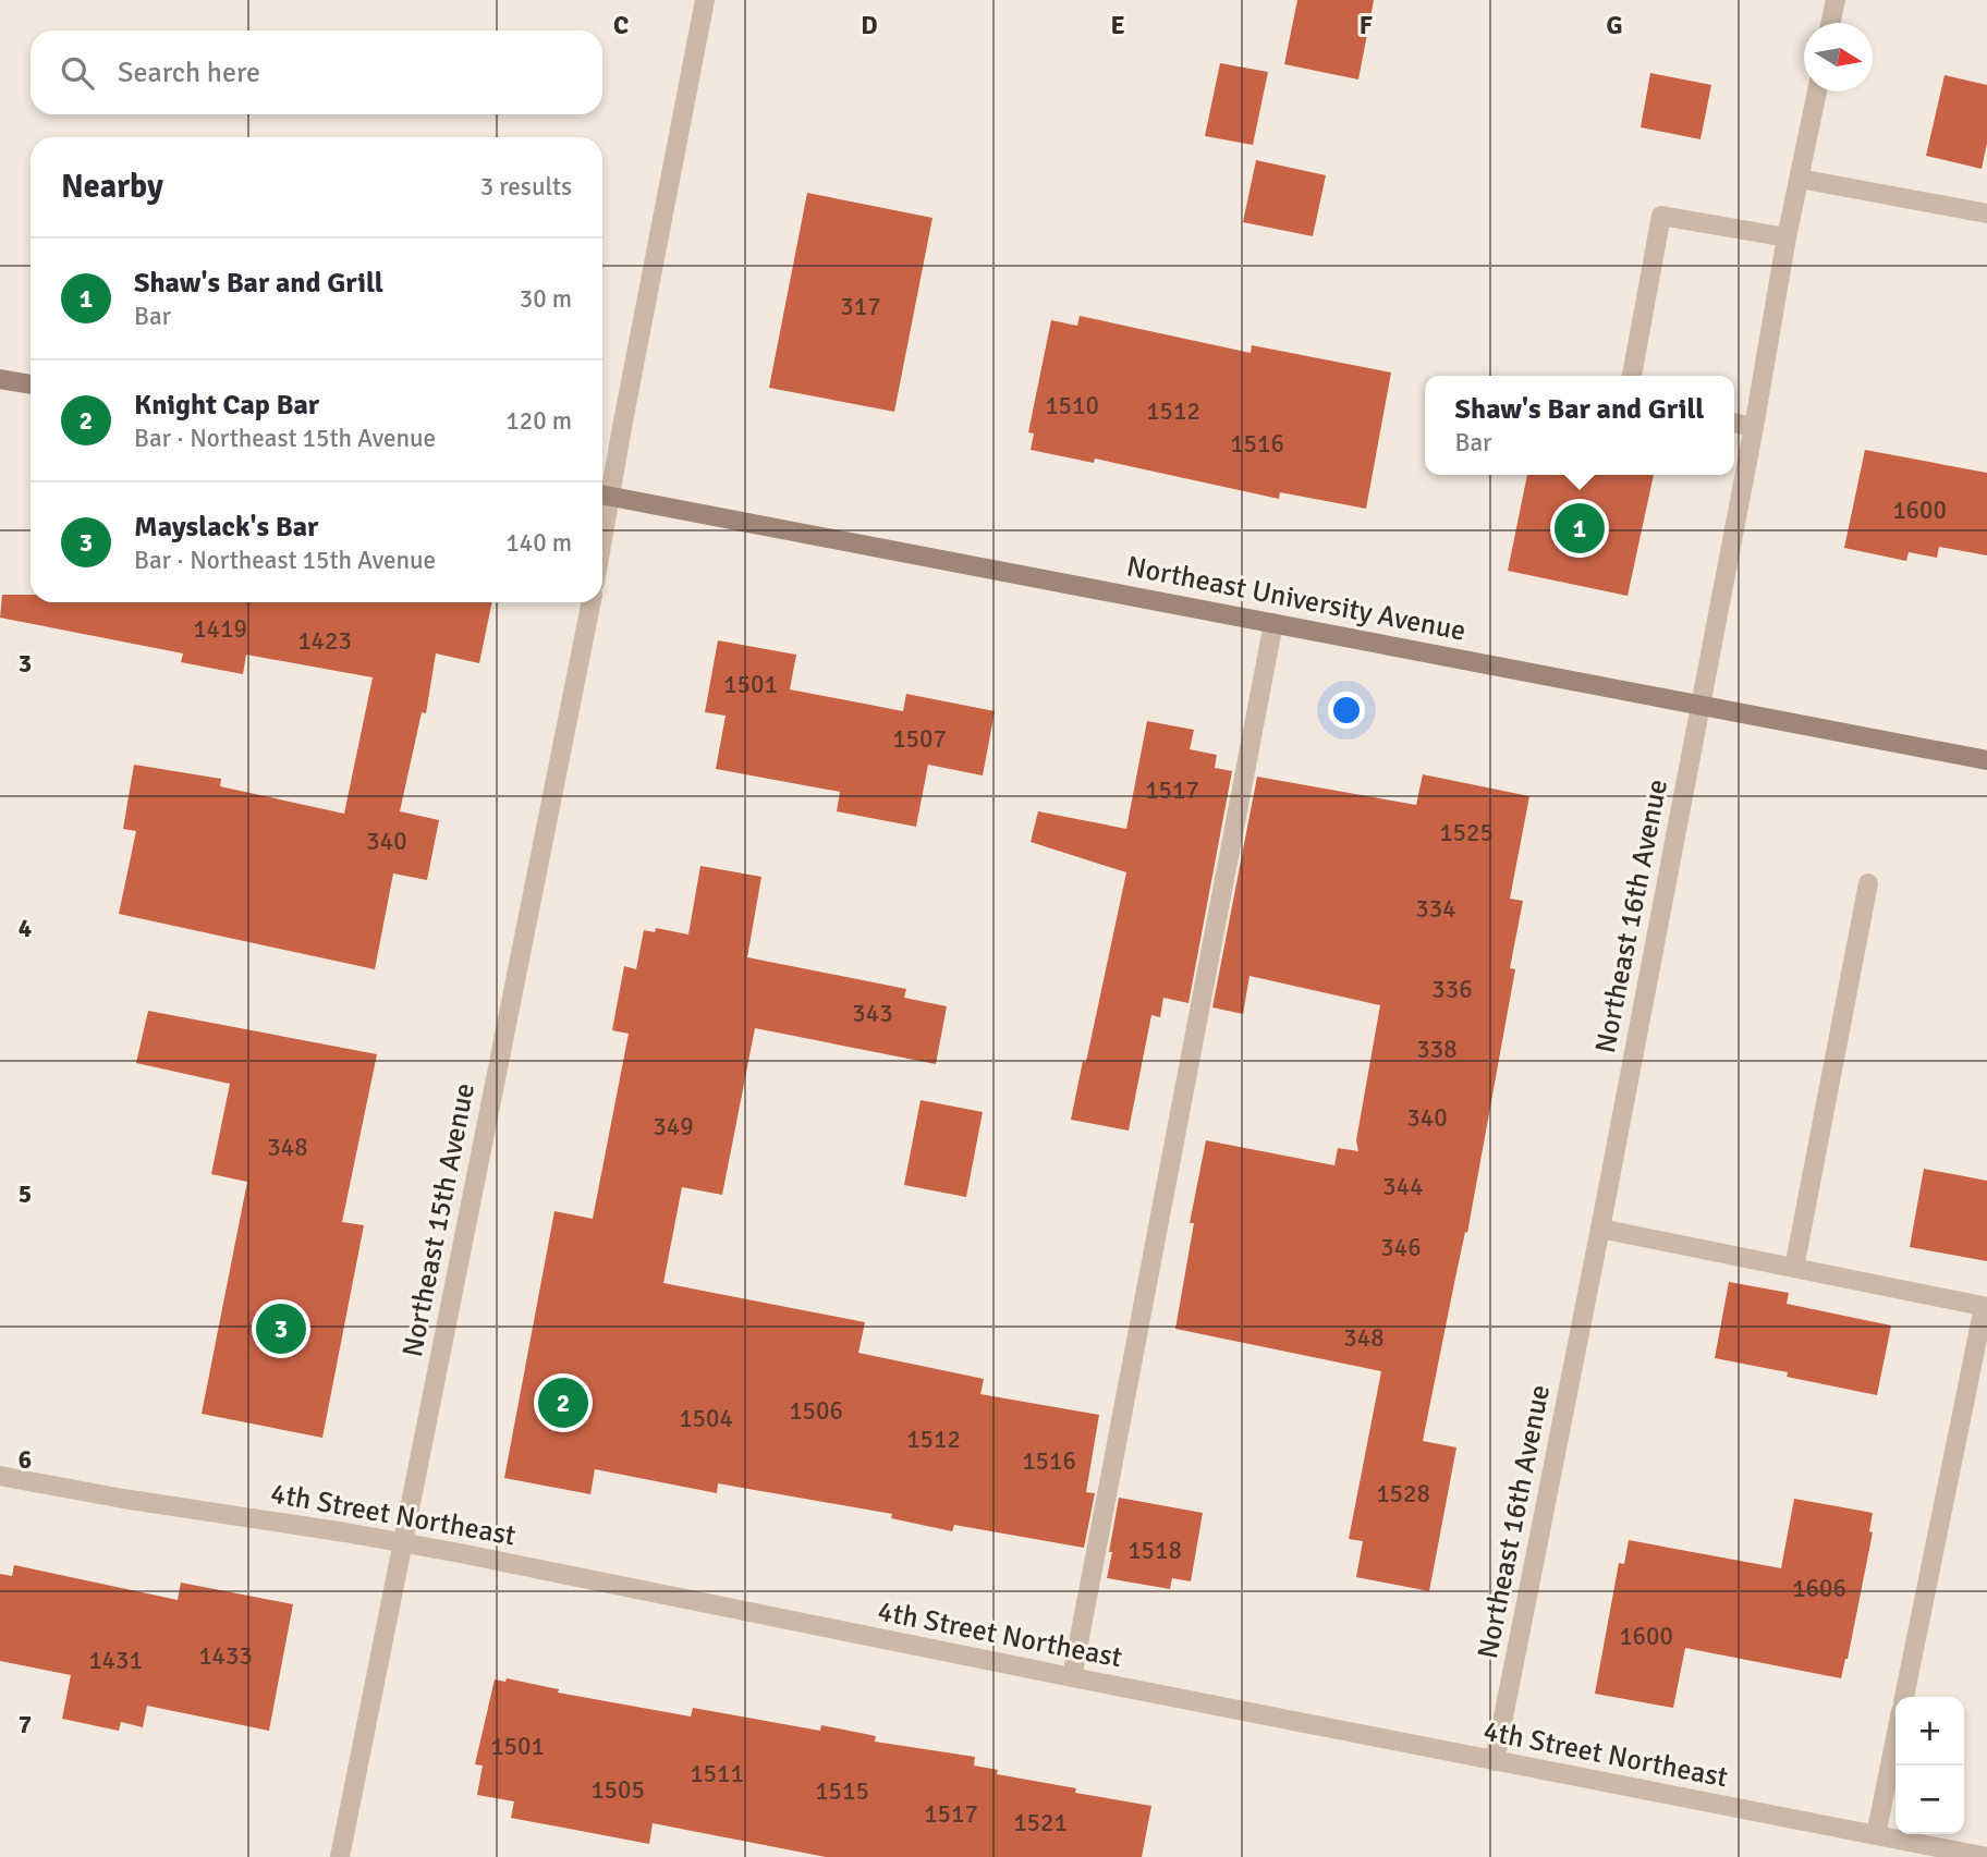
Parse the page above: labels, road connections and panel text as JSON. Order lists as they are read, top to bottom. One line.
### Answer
{"streets":{"main road":["Northeast University Avenue"],"street":["Northeast 16th Avenue","Northeast 15th Avenue","4th Street Northeast"]},"crossings":[["Northeast University Avenue","Northeast 16th Avenue"],["Northeast 16th Avenue","4th Street Northeast"],["Northeast 15th Avenue","4th Street Northeast"]],"house_numbers":["317","1510","1512","1516","1600","1419","1423","1501","1507","1517","1525","340","334","336","343","338","340","349","348","344","346","348","1506","1504","1512","1516","1528","1518","1606","1600","1433","1431","1501","1511","1505","1515","1517","1521"],"north":"right","page":{"search":"Search here","heading":["Nearby","3 results"],"list":[{"mark":"1","name":"Shaw's Bar and Grill","note":"Bar","value":"30 m"},{"mark":"2","name":"Knight Cap Bar","note":"Bar · Northeast 15th Avenue","value":"120 m"},{"mark":"3","name":"Mayslack's Bar","note":"Bar · Northeast 15th Avenue","value":"140 m"}],"popup":["Shaw's Bar and Grill","Bar"],"pins":["1","3","2"],"map_buttons":["+","−"]},"grid":{"columns":["C","D","E","F","G"],"rows":["3","4","5","6","7"]}}
